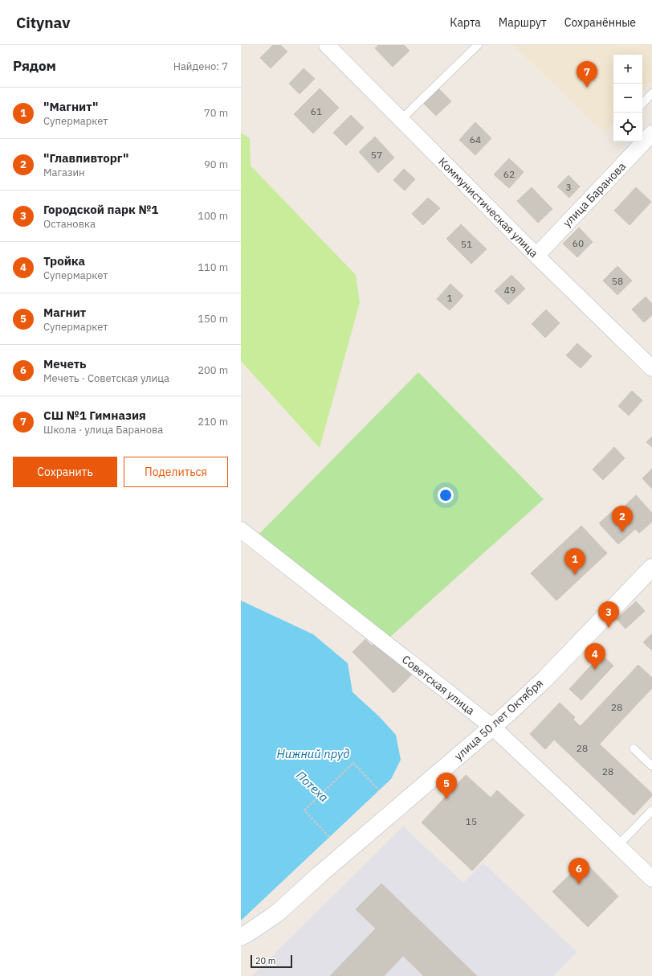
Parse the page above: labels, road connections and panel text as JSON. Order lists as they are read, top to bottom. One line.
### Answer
{"streets":{"main road":["улица 50 лет Октября"],"street":["улица Баранова","Коммунистическая улица","Советская улица"]},"crossings":[["улица Баранова","Коммунистическая улица"],["Советская улица","улица 50 лет Октября"]],"water":["Нижний пруд","Потеха"],"house_numbers":["61","64","57","62","3","60","51","58","49","1","28","28","28","15"],"scale_bar":"20 m","page":{"header":"Citynav","nav":["Карта","Маршрут","Сохранённые"],"heading":["Рядом","Найдено: 7"],"map_buttons":["+","−"],"pins":["7","2","1","3","4","5","6"],"list":[{"mark":"1","name":"\"Магнит\"","note":"Супермаркет","value":"70 m"},{"mark":"2","name":"\"Главпивторг\"","note":"Магазин","value":"90 m"},{"mark":"3","name":"Городской парк №1","note":"Остановка","value":"100 m"},{"mark":"4","name":"Тройка","note":"Супермаркет","value":"110 m"},{"mark":"5","name":"Магнит","note":"Супермаркет","value":"150 m"},{"mark":"6","name":"Мечеть","note":"Мечеть · Советская улица","value":"200 m"},{"mark":"7","name":"СШ №1 Гимназия","note":"Школа · улица Баранова","value":"210 m"}],"buttons":["Сохранить","Поделиться"],"scale":"20 m"}}
